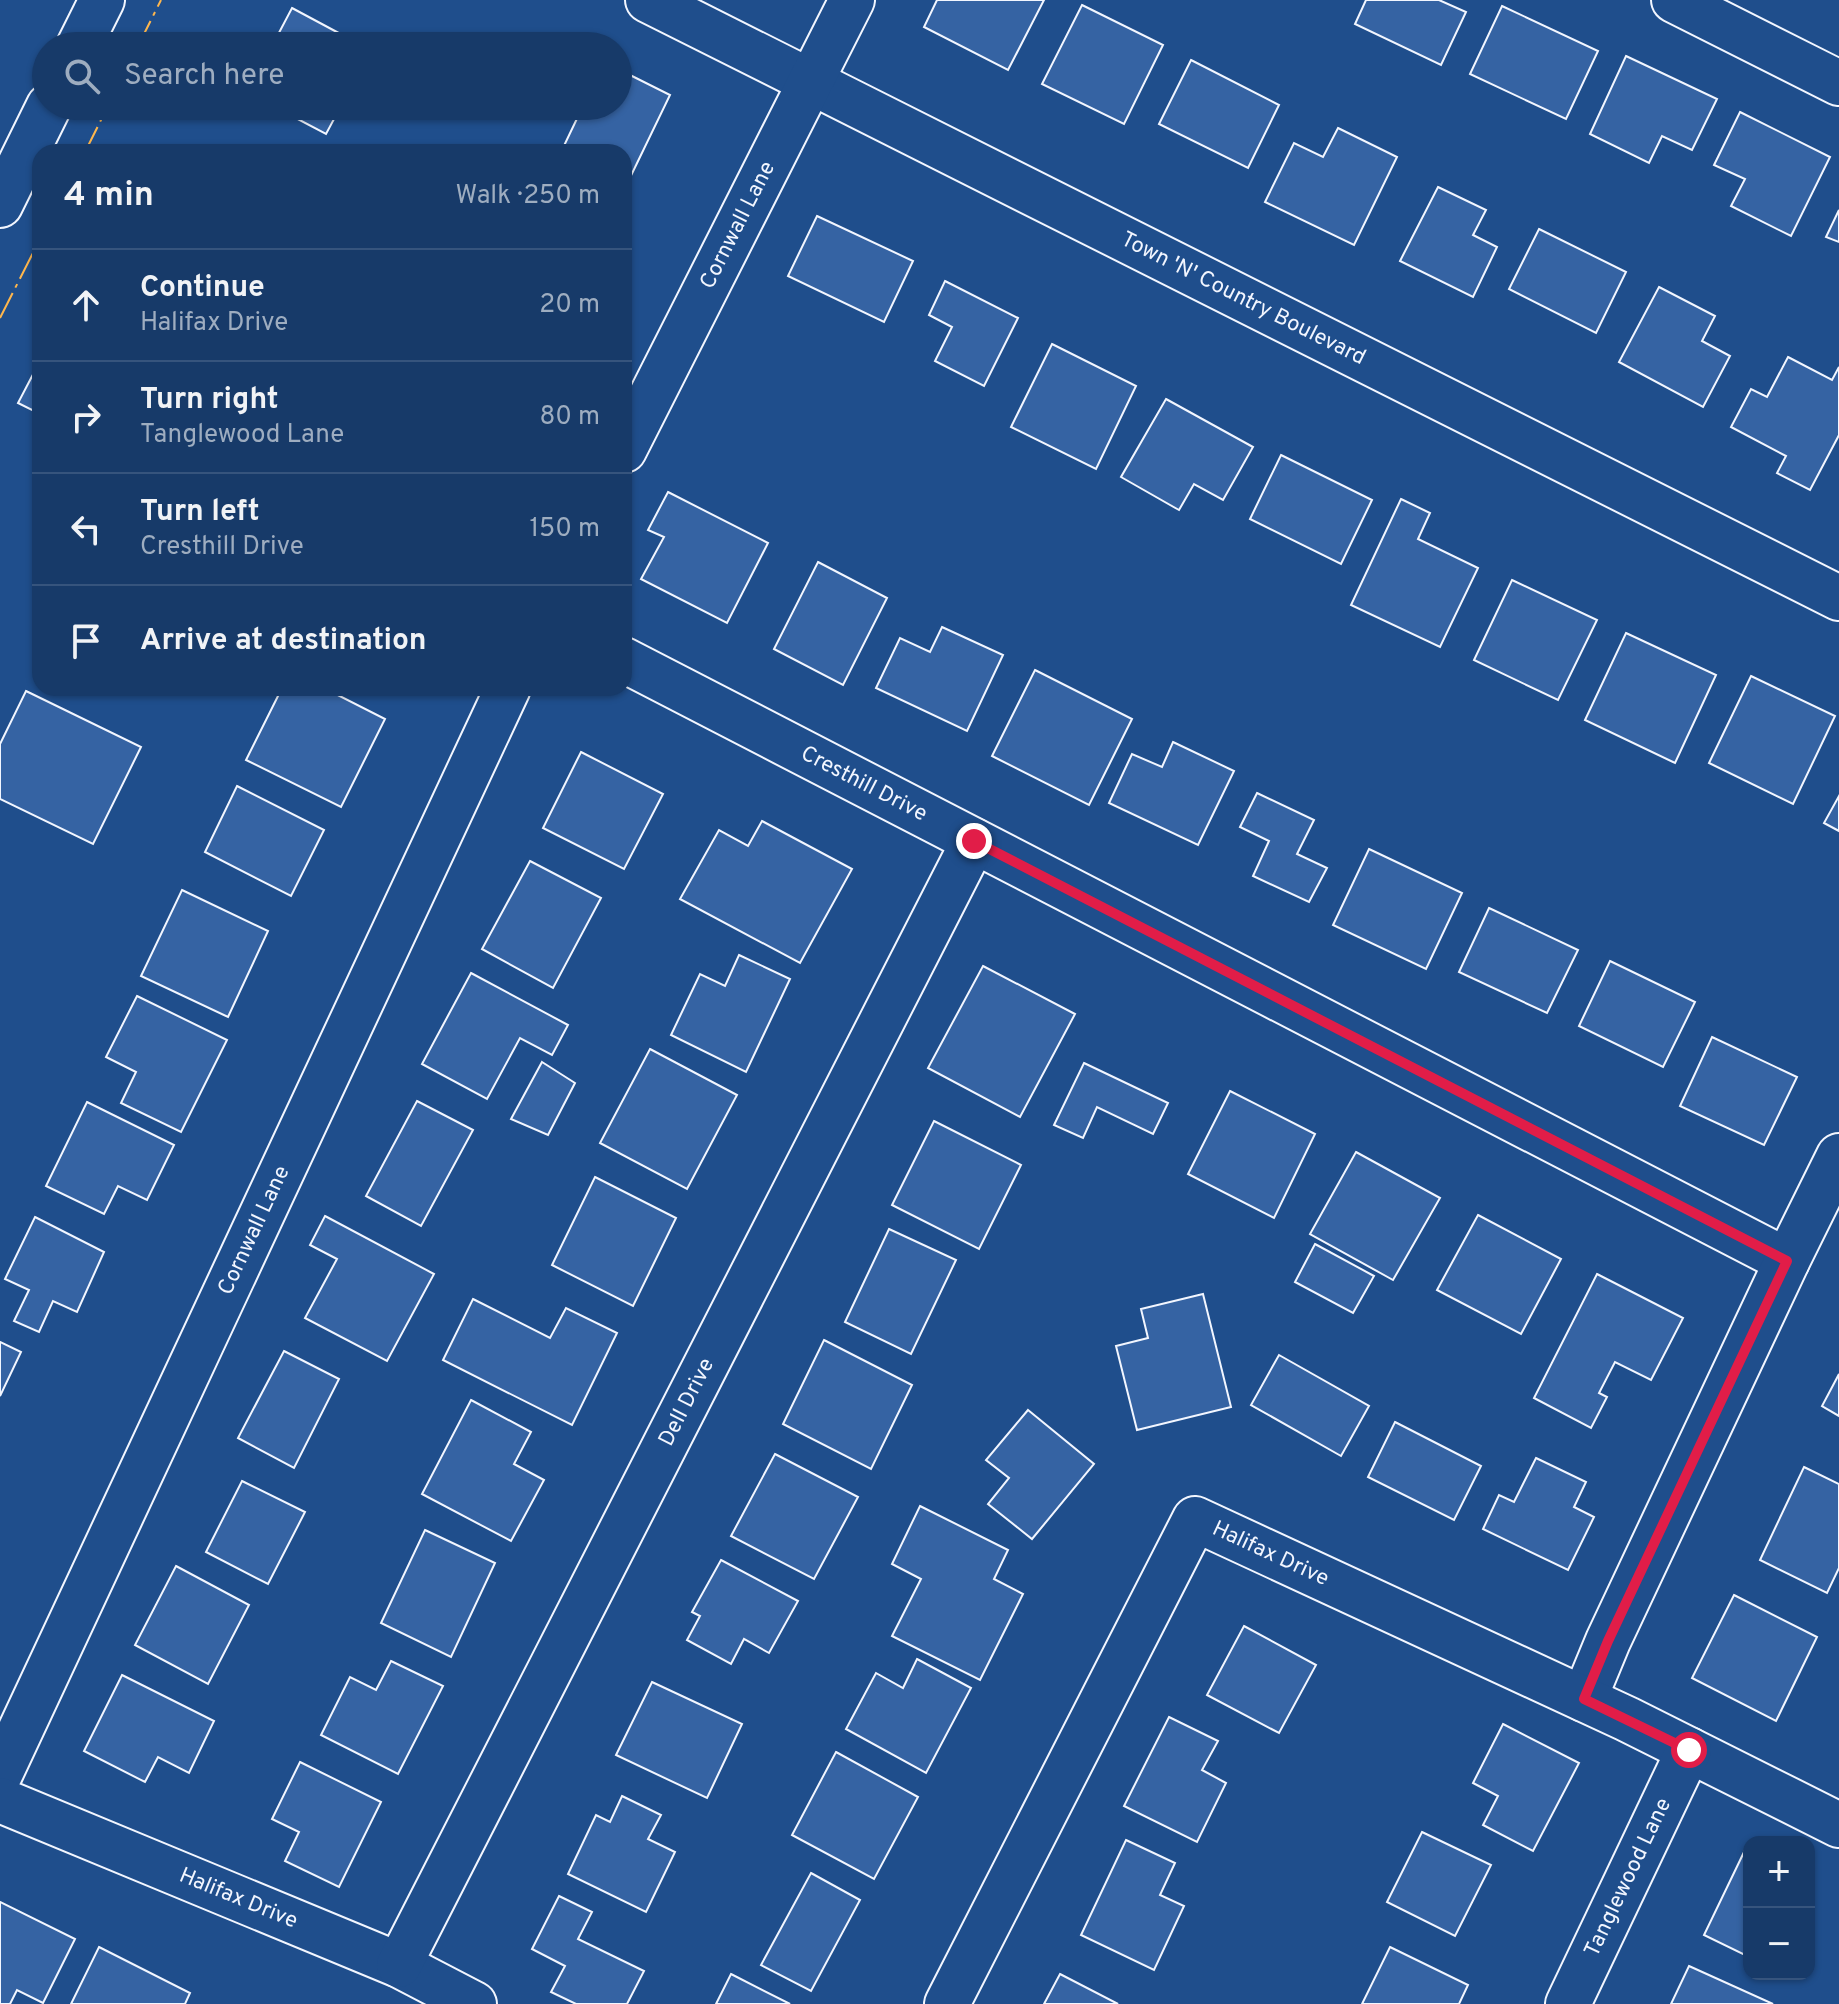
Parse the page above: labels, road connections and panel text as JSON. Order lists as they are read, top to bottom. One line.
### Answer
{"streets":{"street":["Cornwall Lane","Town 'N' Country Boulevard","Cresthill Drive","Dell Drive","Halifax Drive","Tanglewood Lane"]},"crossings":[["Cornwall Lane","Town 'N' Country Boulevard"],["Cresthill Drive","Dell Drive"],["Dell Drive","Halifax Drive"],["Halifax Drive","Tanglewood Lane"]],"page":{"search":"Search here","heading":["4 min","Walk · 250 m"],"list":[["Continue","Halifax Drive","20 m"],["Turn right","Tanglewood Lane","80 m"],["Turn left","Cresthill Drive","150 m"],"Arrive at destination"],"map_buttons":["+","−"]}}
